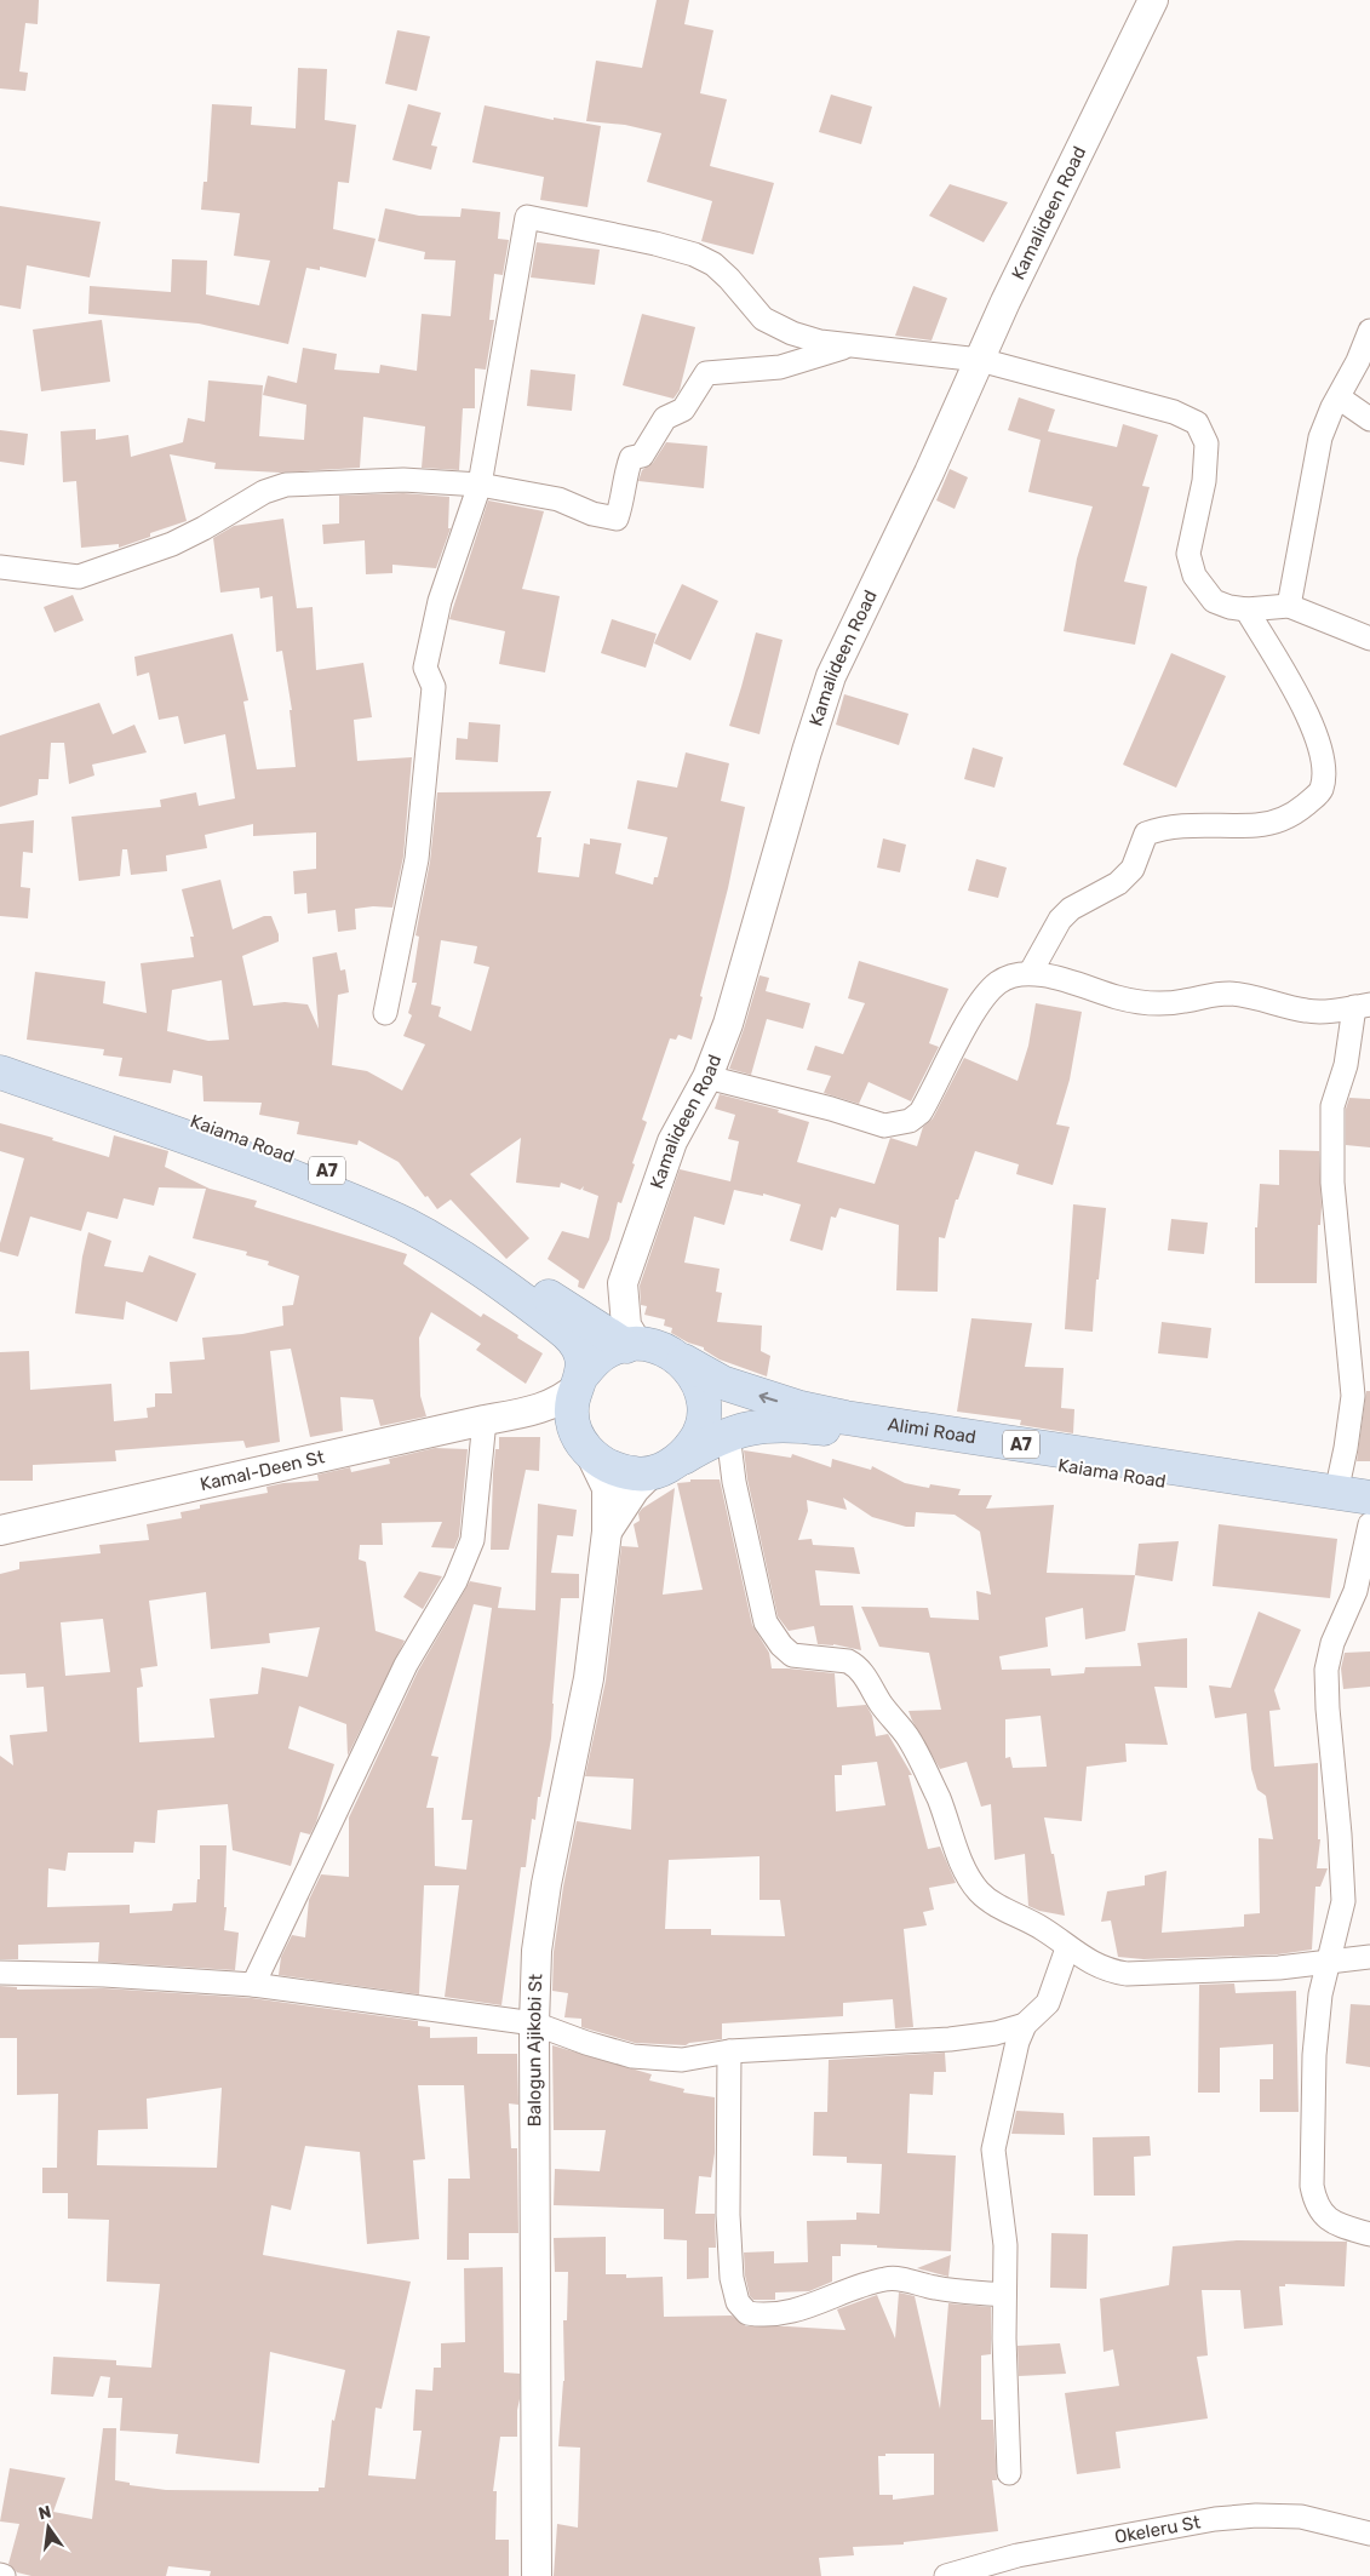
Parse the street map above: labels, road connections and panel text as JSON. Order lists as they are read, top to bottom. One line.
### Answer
{"streets":{"highway":["Kaiama Road","A7","Alimi Road"],"street":["Kamalideen Road","Kamal-Deen St","Balogun Ajikobi St","Okeleru St"]},"crossings":[["Kamalideen Road","Kaiama Road"],["Kamalideen Road","Alimi Road"],["Kamalideen Road","Kamal-Deen St"],["Kamalideen Road","Balogun Ajikobi St"],["Kaiama Road","Alimi Road"],["Kaiama Road","Kamal-Deen St"],["Kaiama Road","Balogun Ajikobi St"],["Alimi Road","Kamal-Deen St"],["Alimi Road","Balogun Ajikobi St"],["Kamal-Deen St","Balogun Ajikobi St"]],"one_way":["Alimi Road"],"north":"top"}
